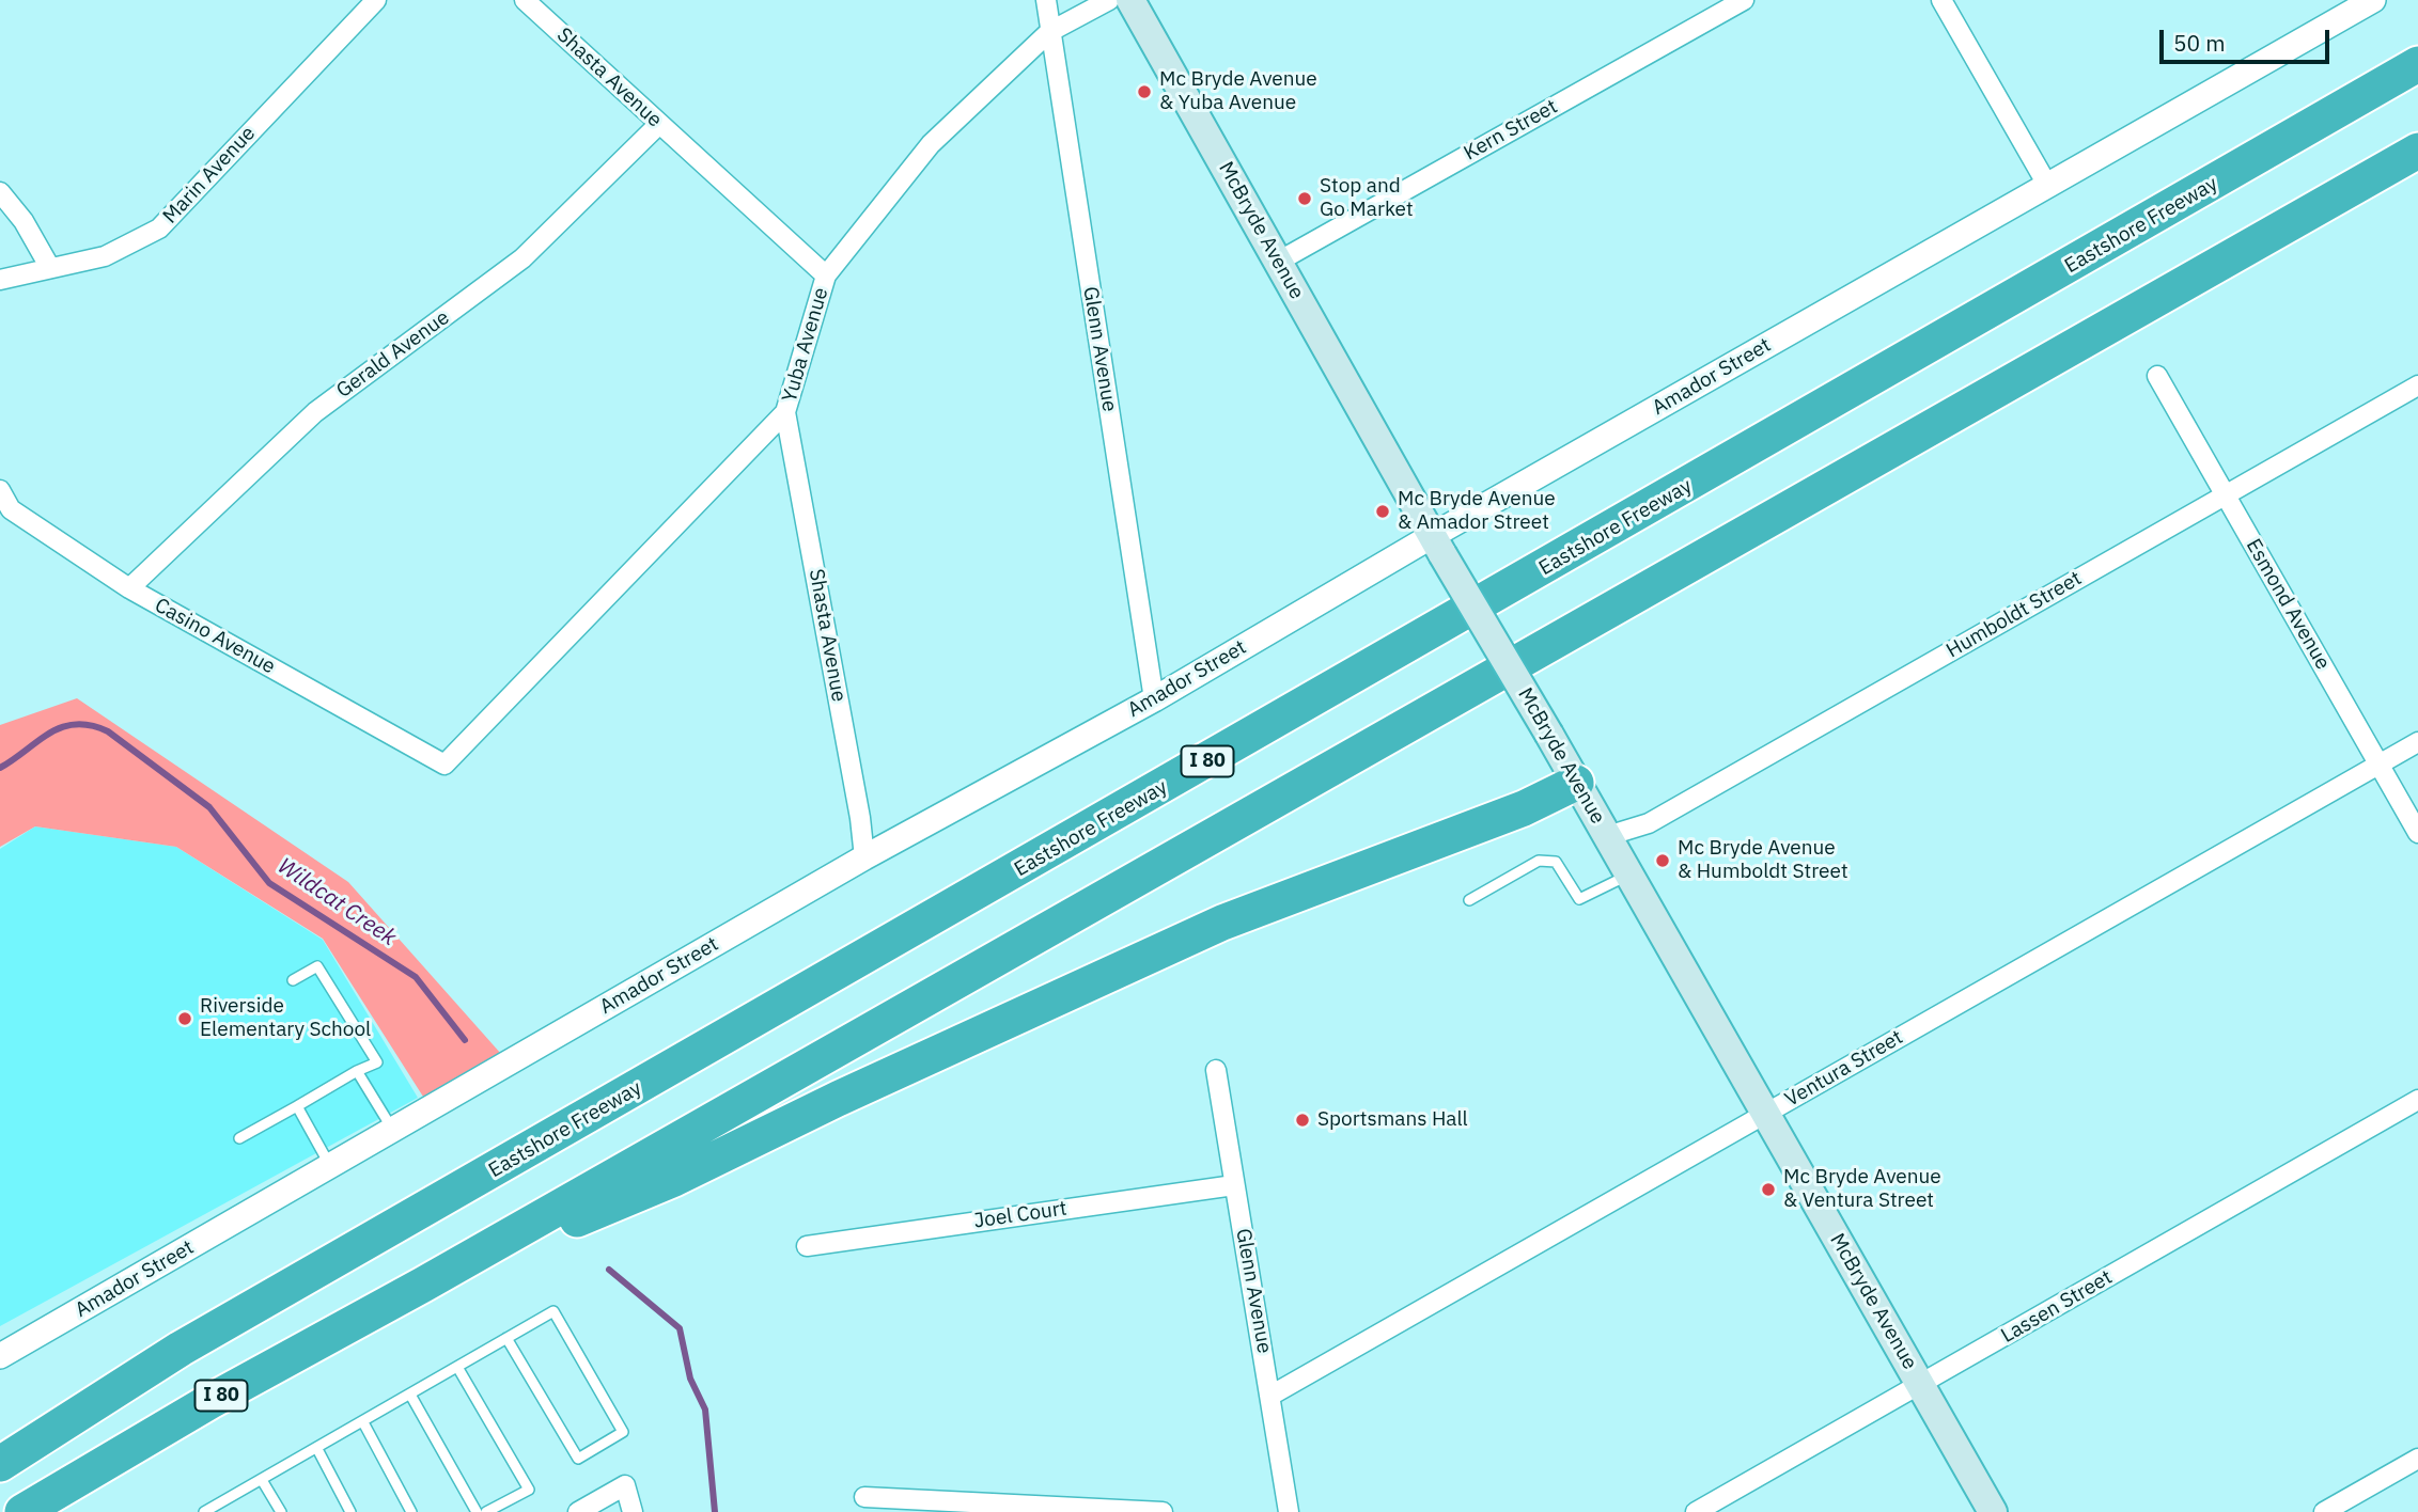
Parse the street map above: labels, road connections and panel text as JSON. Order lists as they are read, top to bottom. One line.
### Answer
{"streets":{"highway":["Eastshore Freeway","I 80"],"main road":["McBryde Avenue"],"street":["Shasta Avenue","Kern Street","Marin Avenue","Yuba Avenue","Glenn Avenue","Gerald Avenue","Amador Street","Esmond Avenue","Humboldt Street","Casino Avenue","Ventura Street","Joel Court","Lassen Street"]},"crossings":[["Shasta Avenue","Yuba Avenue"],["Shasta Avenue","Gerald Avenue"],["Shasta Avenue","Amador Street"],["Kern Street","McBryde Avenue"],["McBryde Avenue","Amador Street"],["McBryde Avenue","Humboldt Street"],["McBryde Avenue","Ventura Street"],["McBryde Avenue","Lassen Street"],["Yuba Avenue","Glenn Avenue"],["Yuba Avenue","Casino Avenue"],["Glenn Avenue","Amador Street"],["Glenn Avenue","Ventura Street"],["Glenn Avenue","Joel Court"],["Gerald Avenue","Casino Avenue"],["Esmond Avenue","Humboldt Street"],["Esmond Avenue","Ventura Street"]],"water":["Wildcat Creek"],"places":["Mc Bryde Avenue & Yuba Avenue","Stop and Go Market","Mc Bryde Avenue & Amador Street","Mc Bryde Avenue & Humboldt Street","Riverside Elementary School","Sportsmans Hall","Mc Bryde Avenue & Ventura Street"],"scale_bar":"50 m"}
